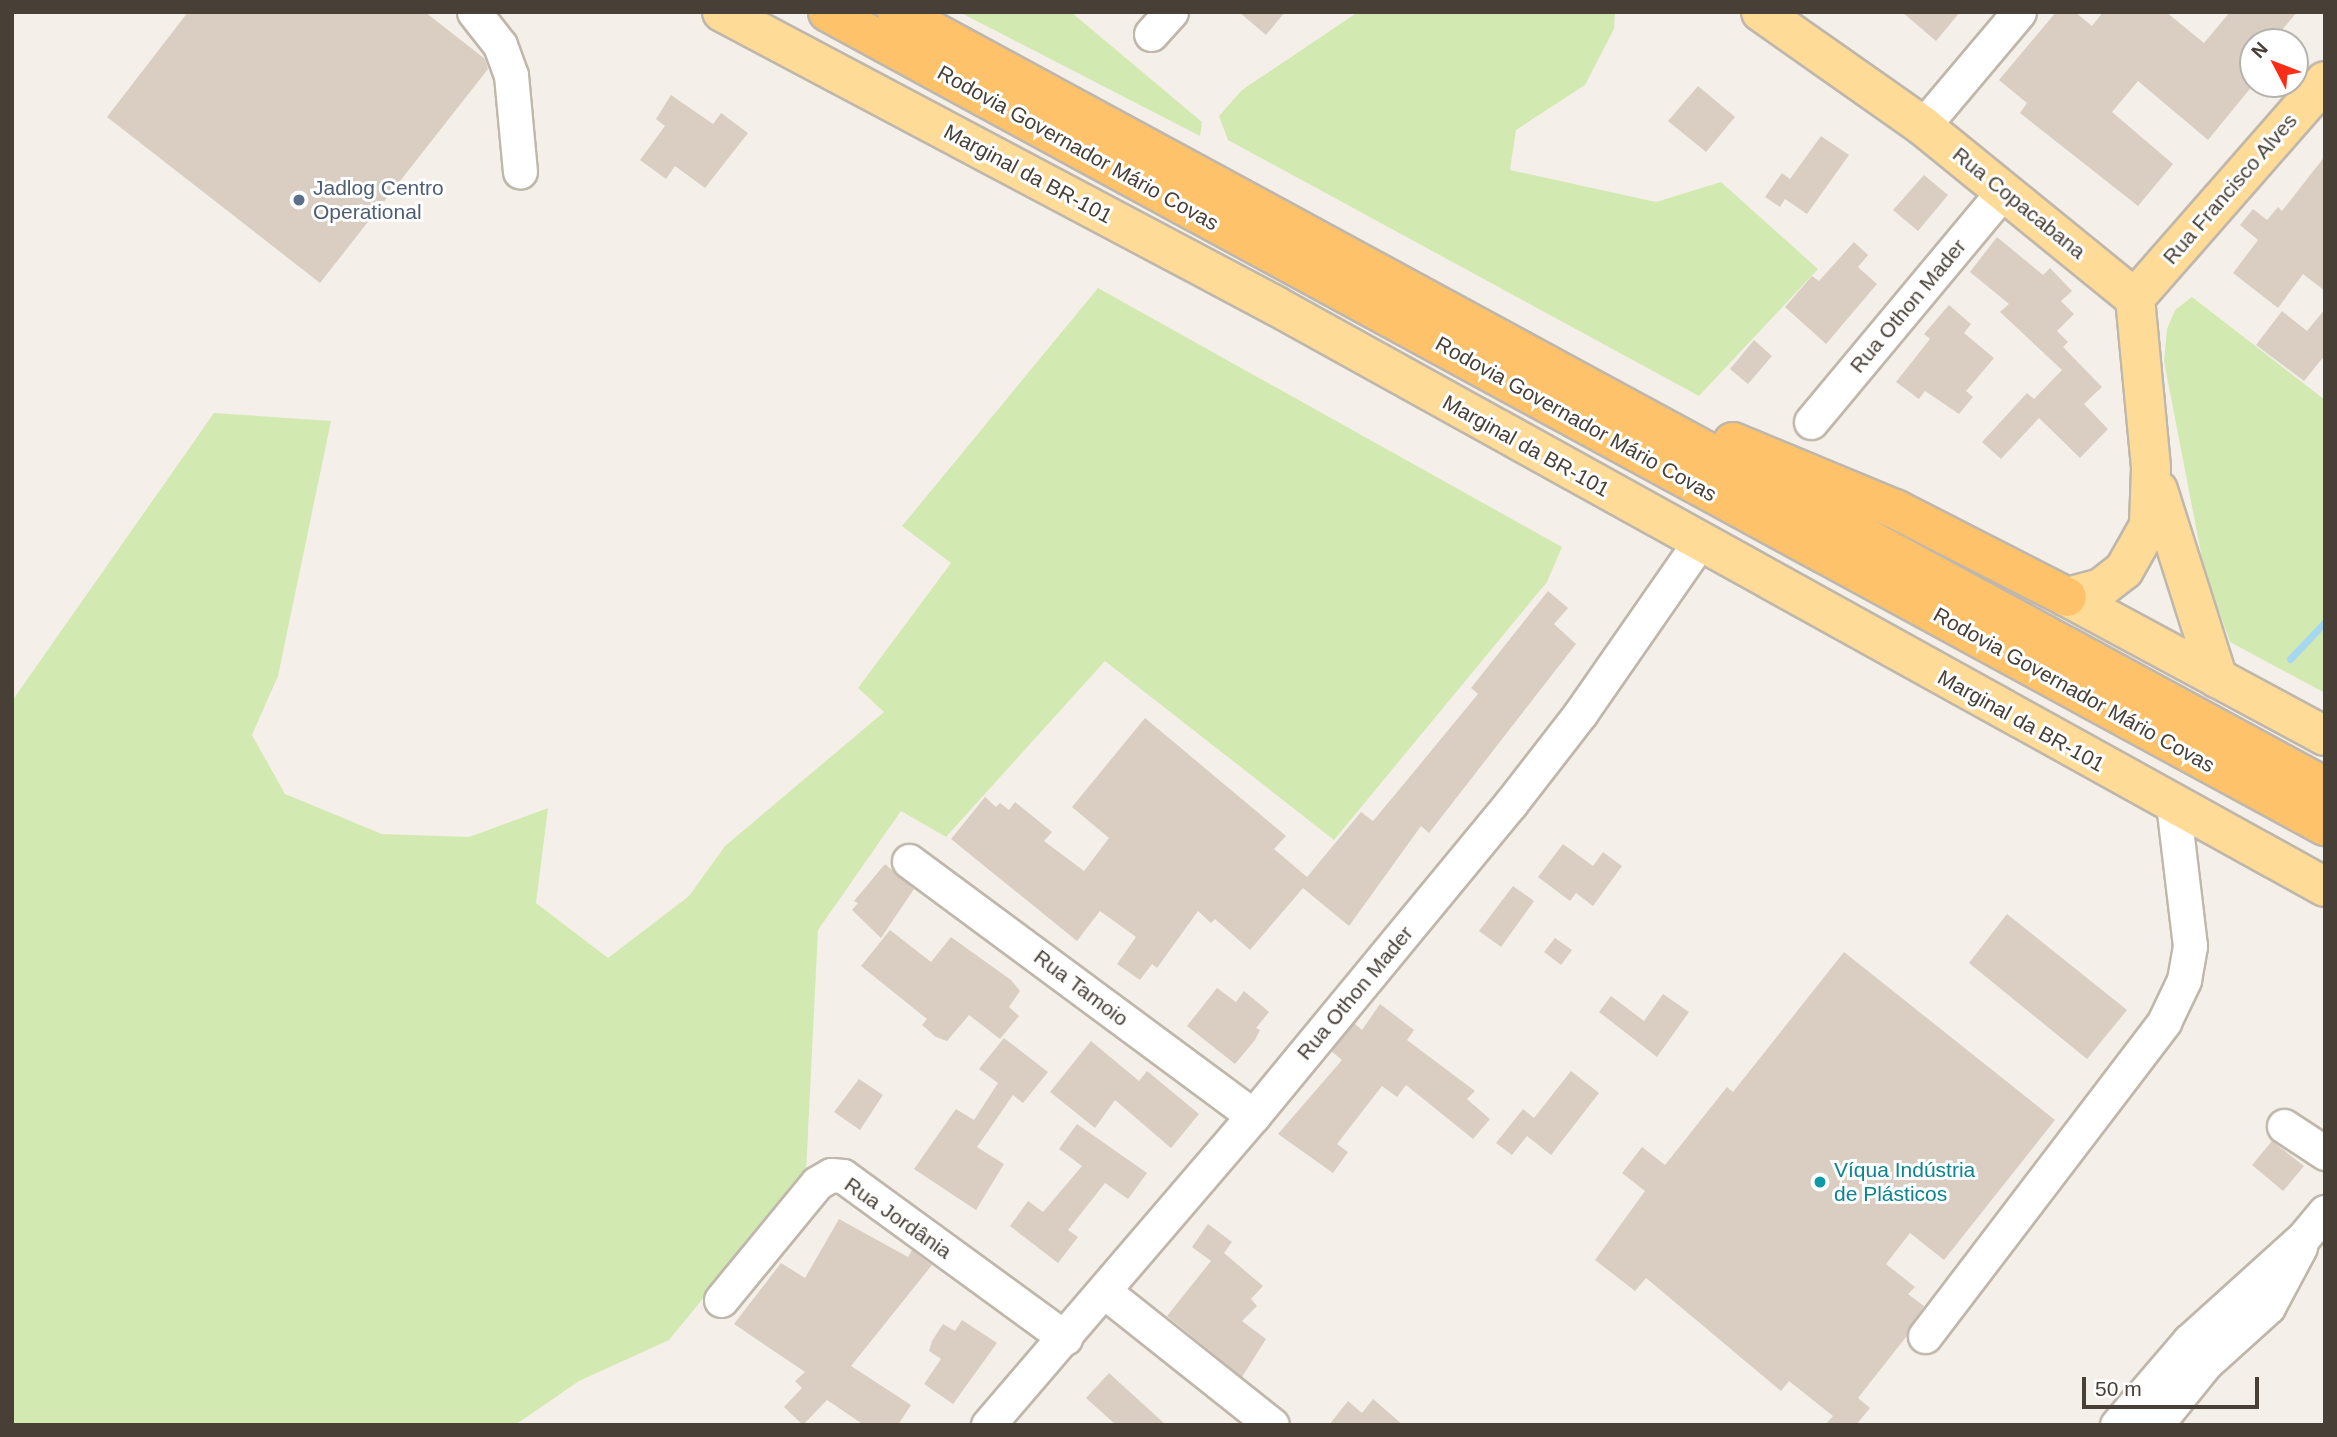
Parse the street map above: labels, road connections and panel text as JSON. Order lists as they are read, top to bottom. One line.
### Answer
{"streets":{"highway":["Rodovia Governador Mário Covas"],"main road":["Marginal da BR-101","Rua Francisco Alves","Rua Copacabana"],"street":["Rua Othon Mader","Rua Tamoio","Rua Jordânia"]},"crossings":[["Marginal da BR-101","Rua Othon Mader"],["Rua Francisco Alves","Rua Copacabana"],["Rua Copacabana","Rua Othon Mader"],["Rua Othon Mader","Rua Tamoio"],["Rua Othon Mader","Rua Jordânia"]],"places":["Jadlog Centro Operational","Víqua Indústria de Plásticos"],"scale_bar":"50 m","north":"top left"}
